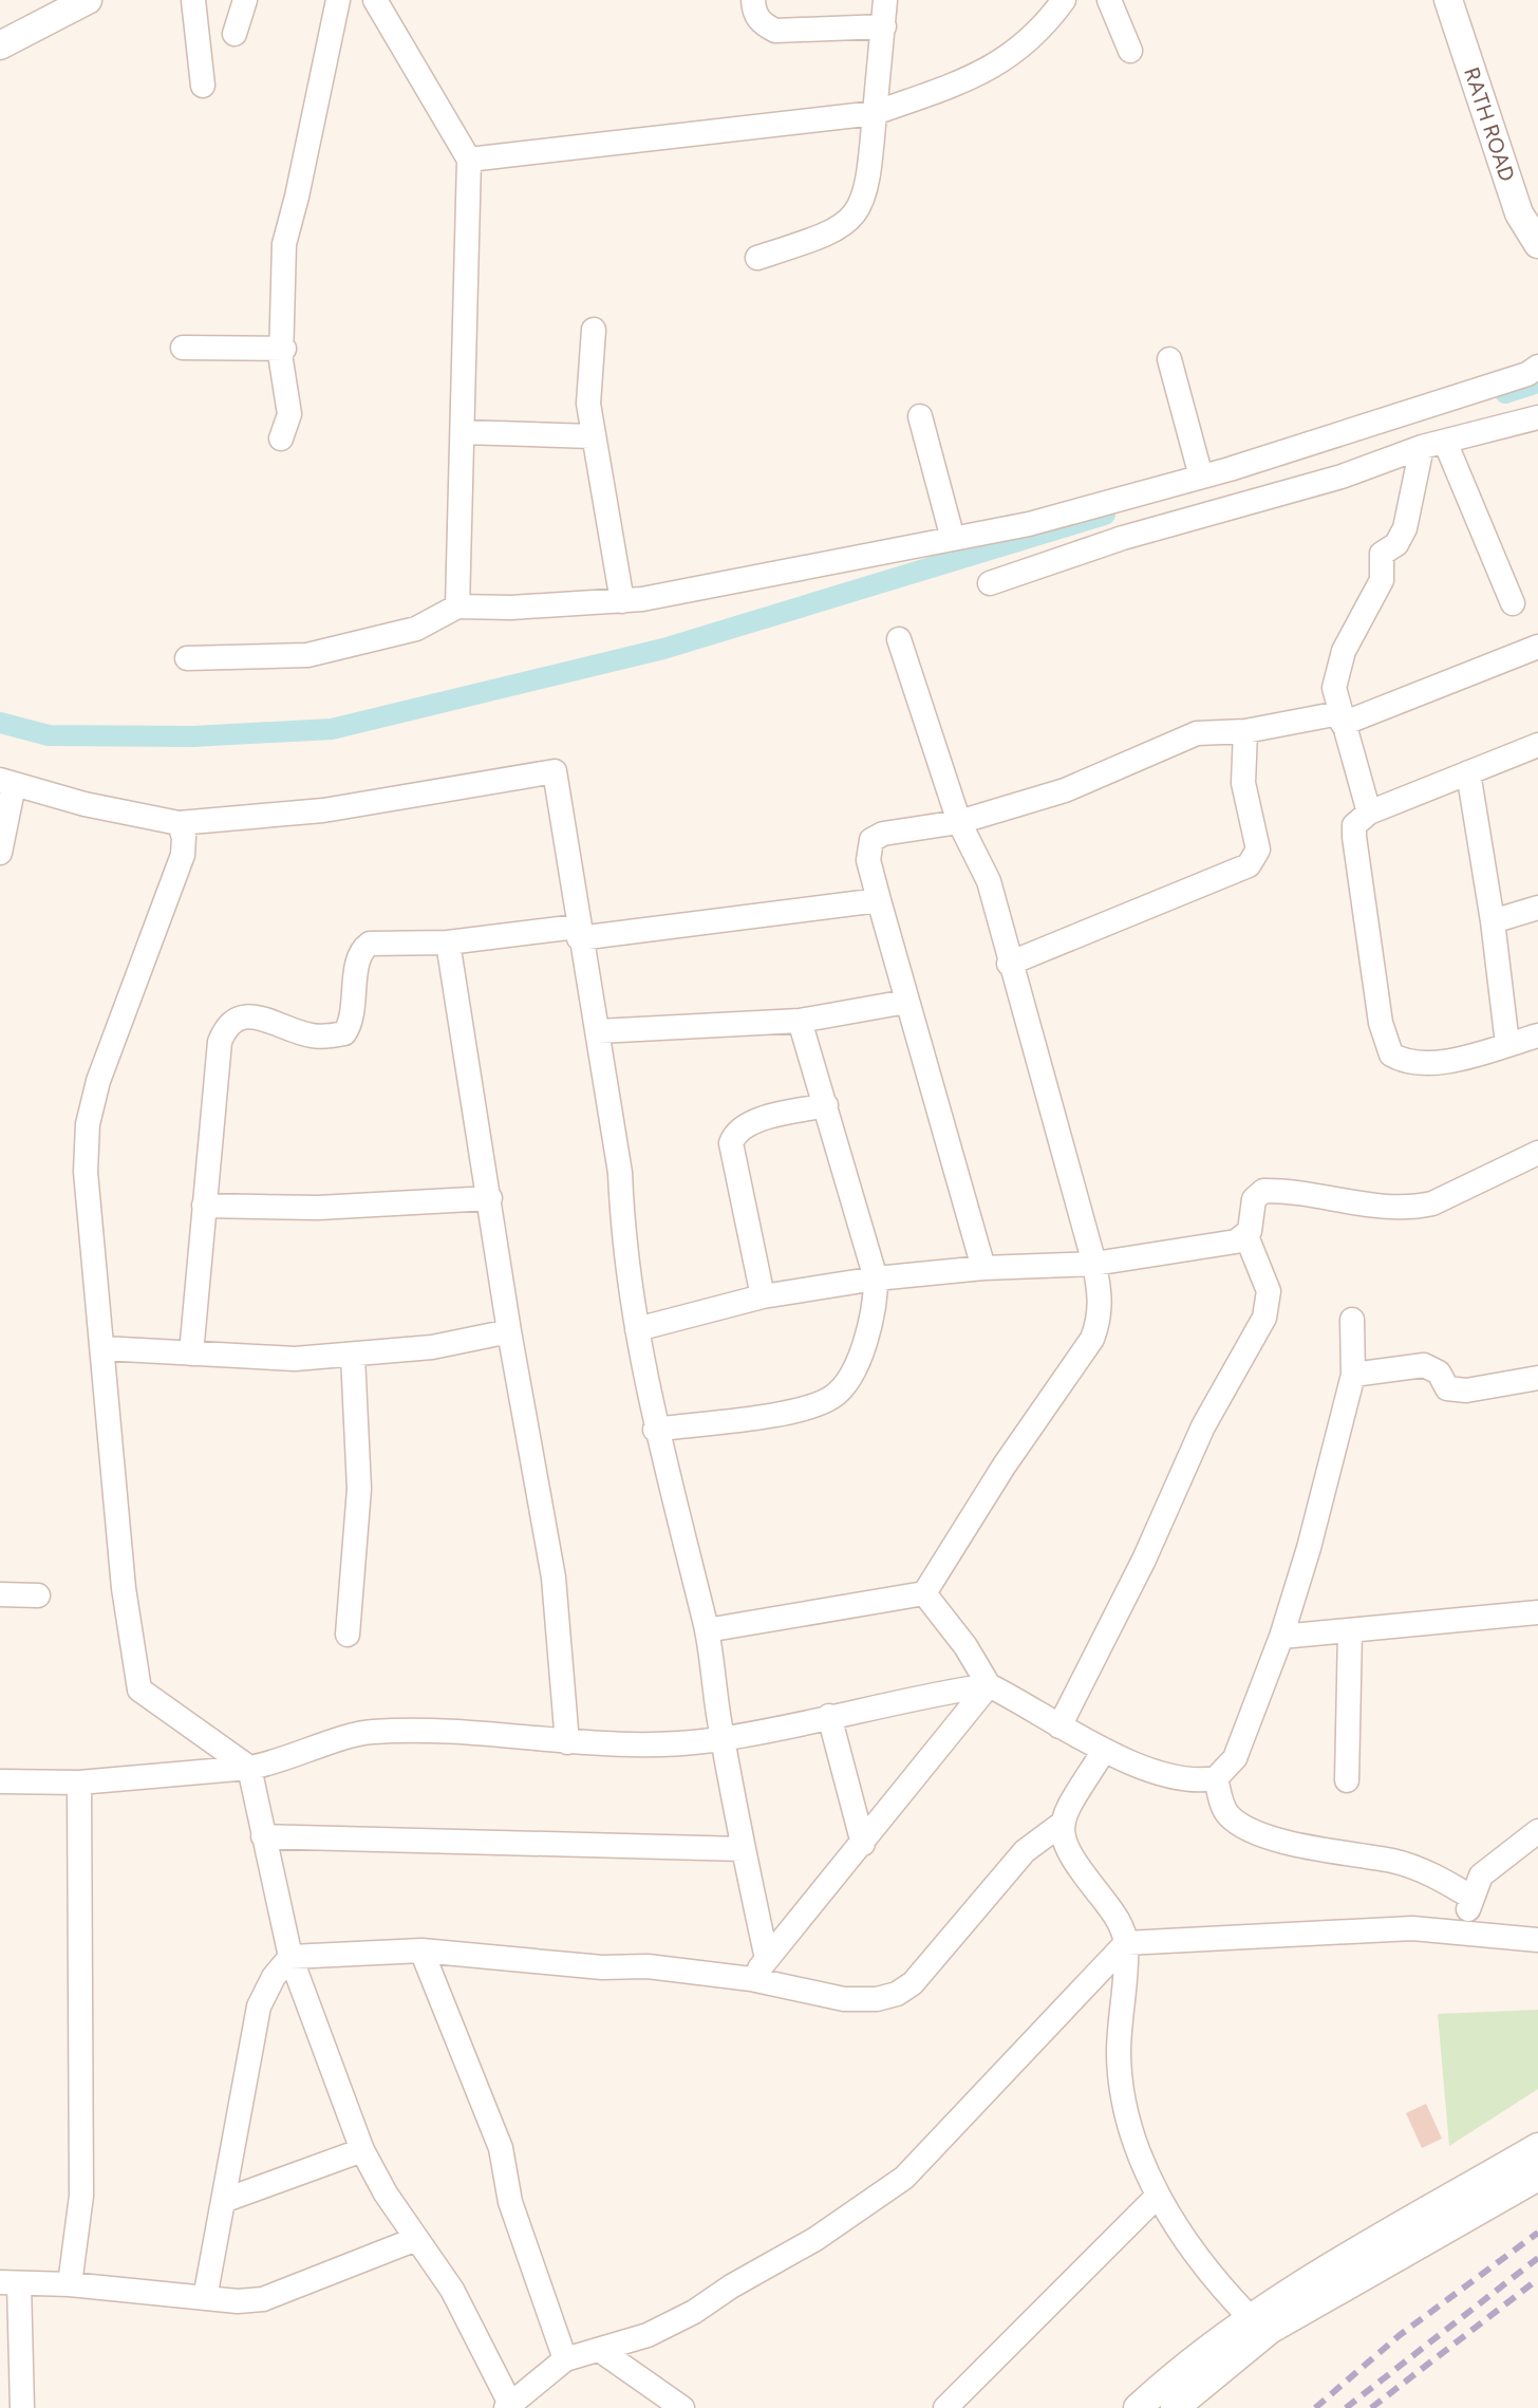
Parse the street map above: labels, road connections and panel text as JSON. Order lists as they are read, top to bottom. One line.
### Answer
{"streets":{"street":["RATH ROAD"]}}
